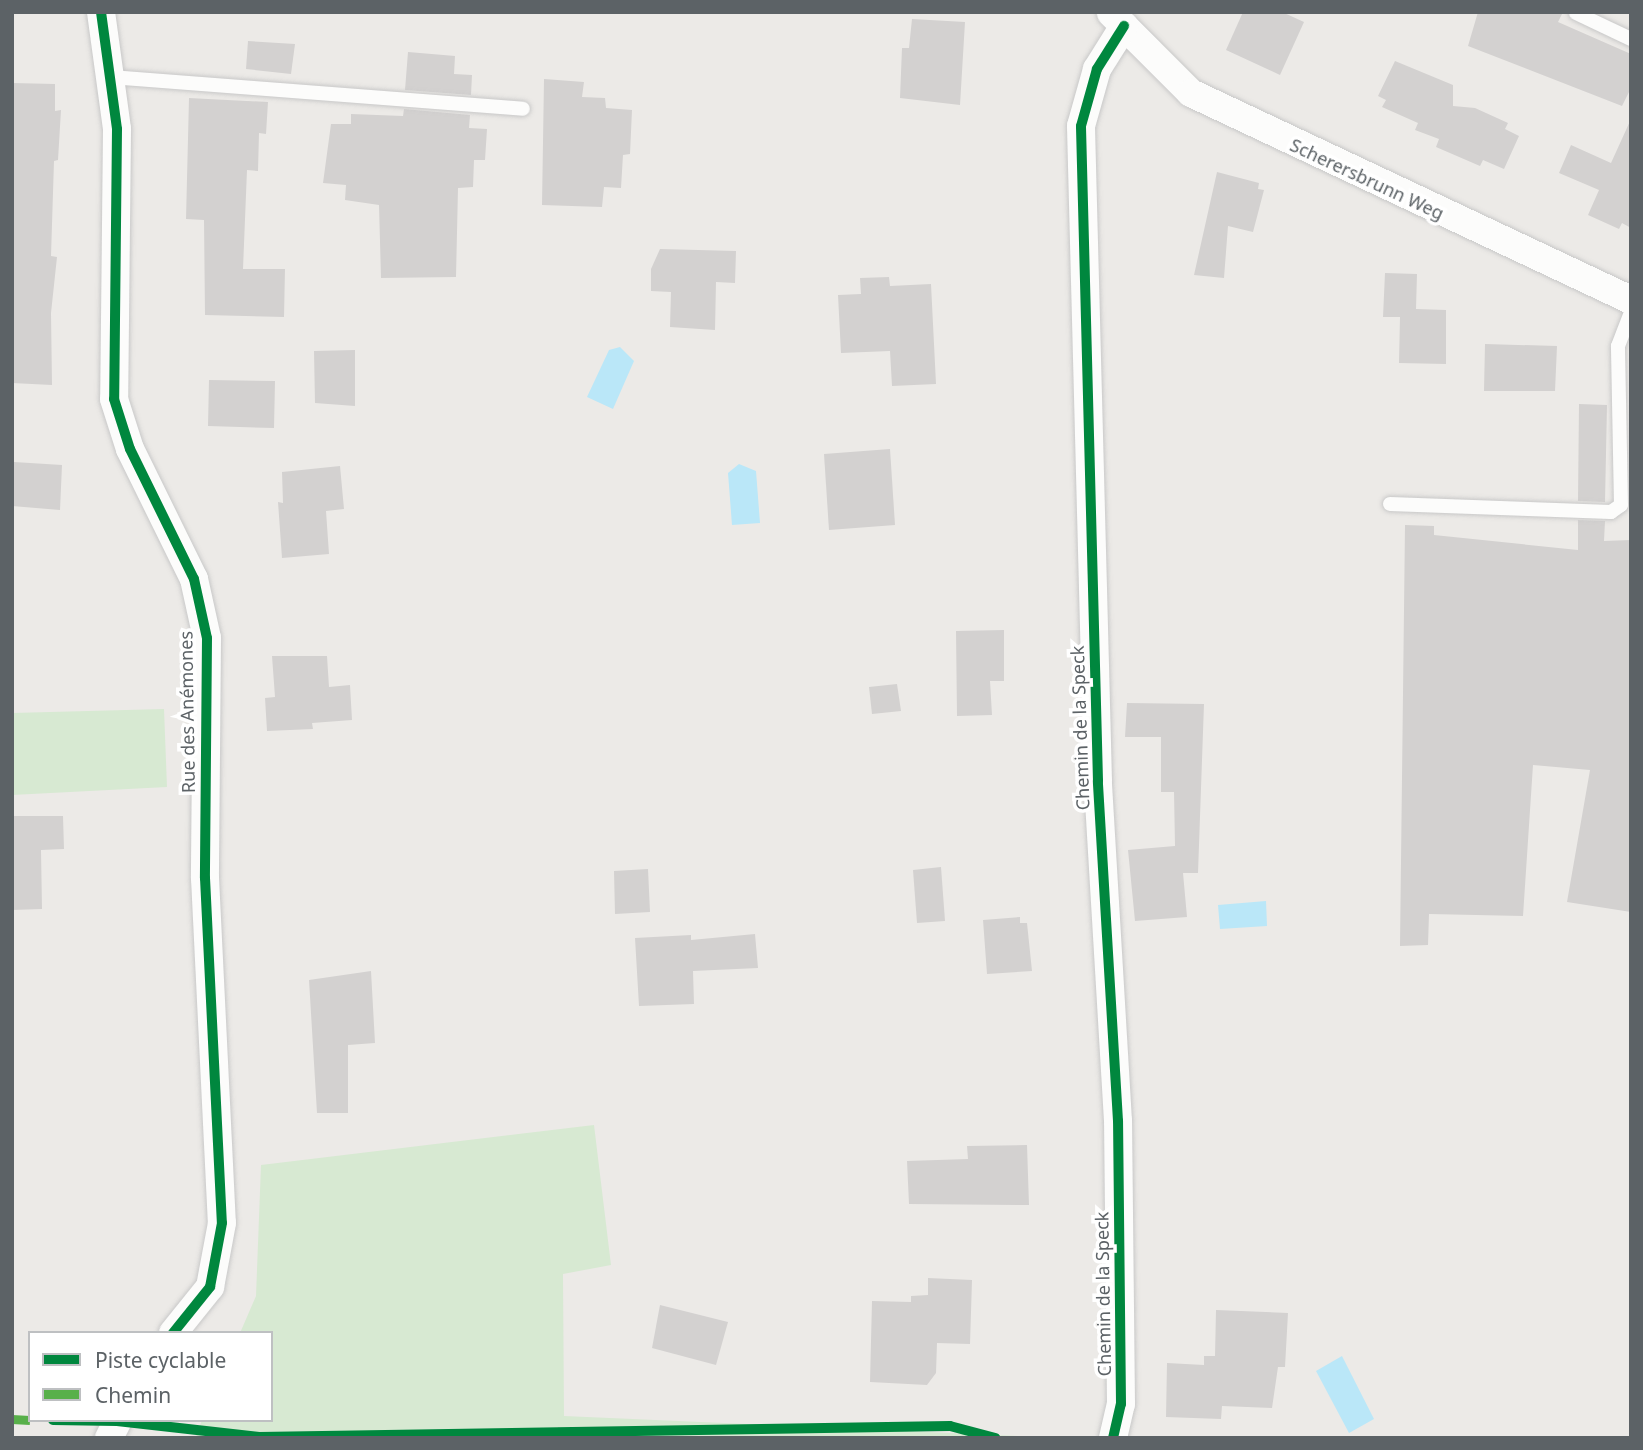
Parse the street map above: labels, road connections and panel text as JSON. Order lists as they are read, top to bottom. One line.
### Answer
{"streets":{"street":["Scherersbrunn Weg","Rue des Anémones","Chemin de la Speck"]},"crossings":[["Scherersbrunn Weg","Chemin de la Speck"]],"legend":["Piste cyclable","Chemin"]}
